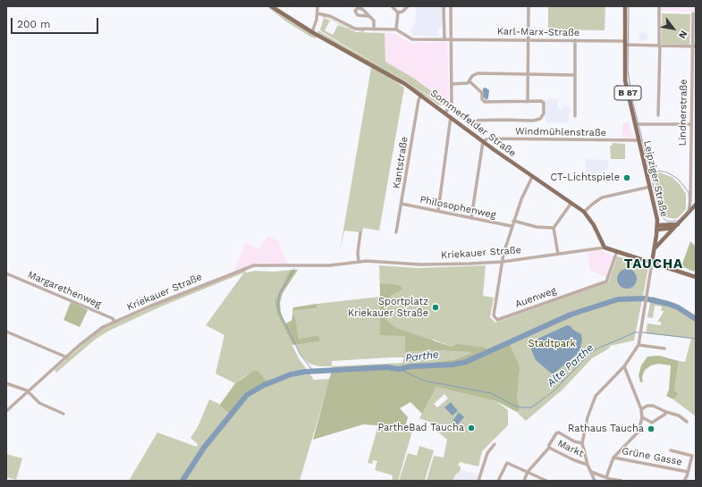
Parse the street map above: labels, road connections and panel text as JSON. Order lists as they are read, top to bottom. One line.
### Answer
{"streets":{"main road":["B 87","Sommerfelder Straße","Leipziger Straße"],"street":["Karl-Marx-Straße","Lindnerstraße","Windmühlenstraße","Kantstraße","Philosophenweg","Kriekauer Straße","Margarethenweg","Auenweg","Markt","Grüne Gasse"]},"crossings":[["Karl-Marx-Straße","Lindnerstraße"],["Karl-Marx-Straße","Leipziger Straße"],["Sommerfelder Straße","Windmühlenstraße"],["Sommerfelder Straße","Kantstraße"],["Sommerfelder Straße","Kriekauer Straße"],["Windmühlenstraße","Leipziger Straße"],["Kantstraße","Philosophenweg"],["Leipziger Straße","Markt"],["Kriekauer Straße","Margarethenweg"],["Kriekauer Straße","Auenweg"]],"districts":["TAUCHA"],"water":["Parthe","Alte Parthe"],"parks":["Stadtpark"],"places":["CT-Lichtspiele","Sportplatz Kriekauer Straße","PartheBad Taucha","Rathaus Taucha"],"scale_bar":"200 m","north":"bottom right"}
